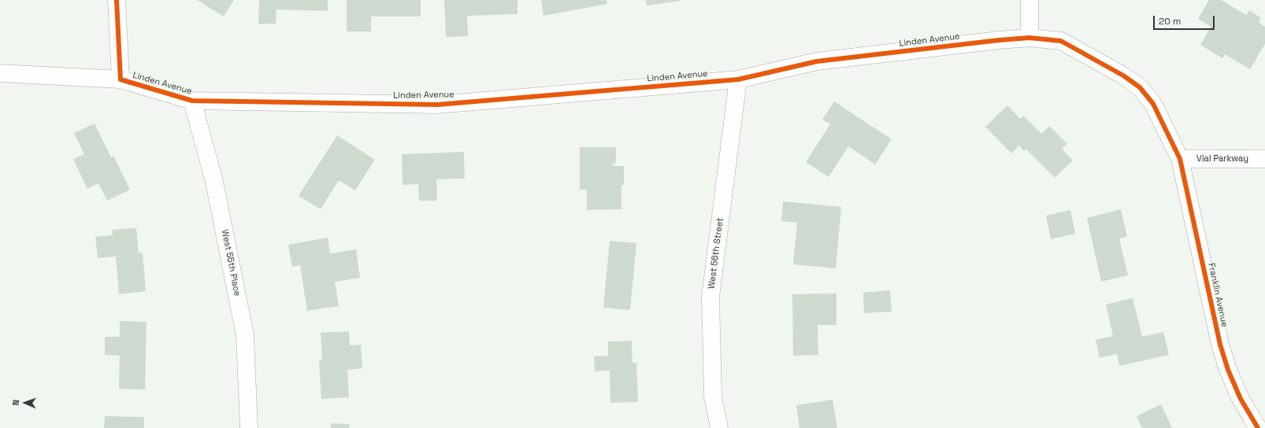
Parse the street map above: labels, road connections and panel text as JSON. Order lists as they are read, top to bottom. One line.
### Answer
{"streets":{"street":["Linden Avenue","Vial Parkway","West 56th Street","West 55th Place","Franklin Avenue"]},"crossings":[["Linden Avenue","Vial Parkway"],["Linden Avenue","West 56th Street"],["Linden Avenue","West 55th Place"],["Linden Avenue","Franklin Avenue"],["Vial Parkway","Franklin Avenue"]],"scale_bar":"20 m","north":"left"}
